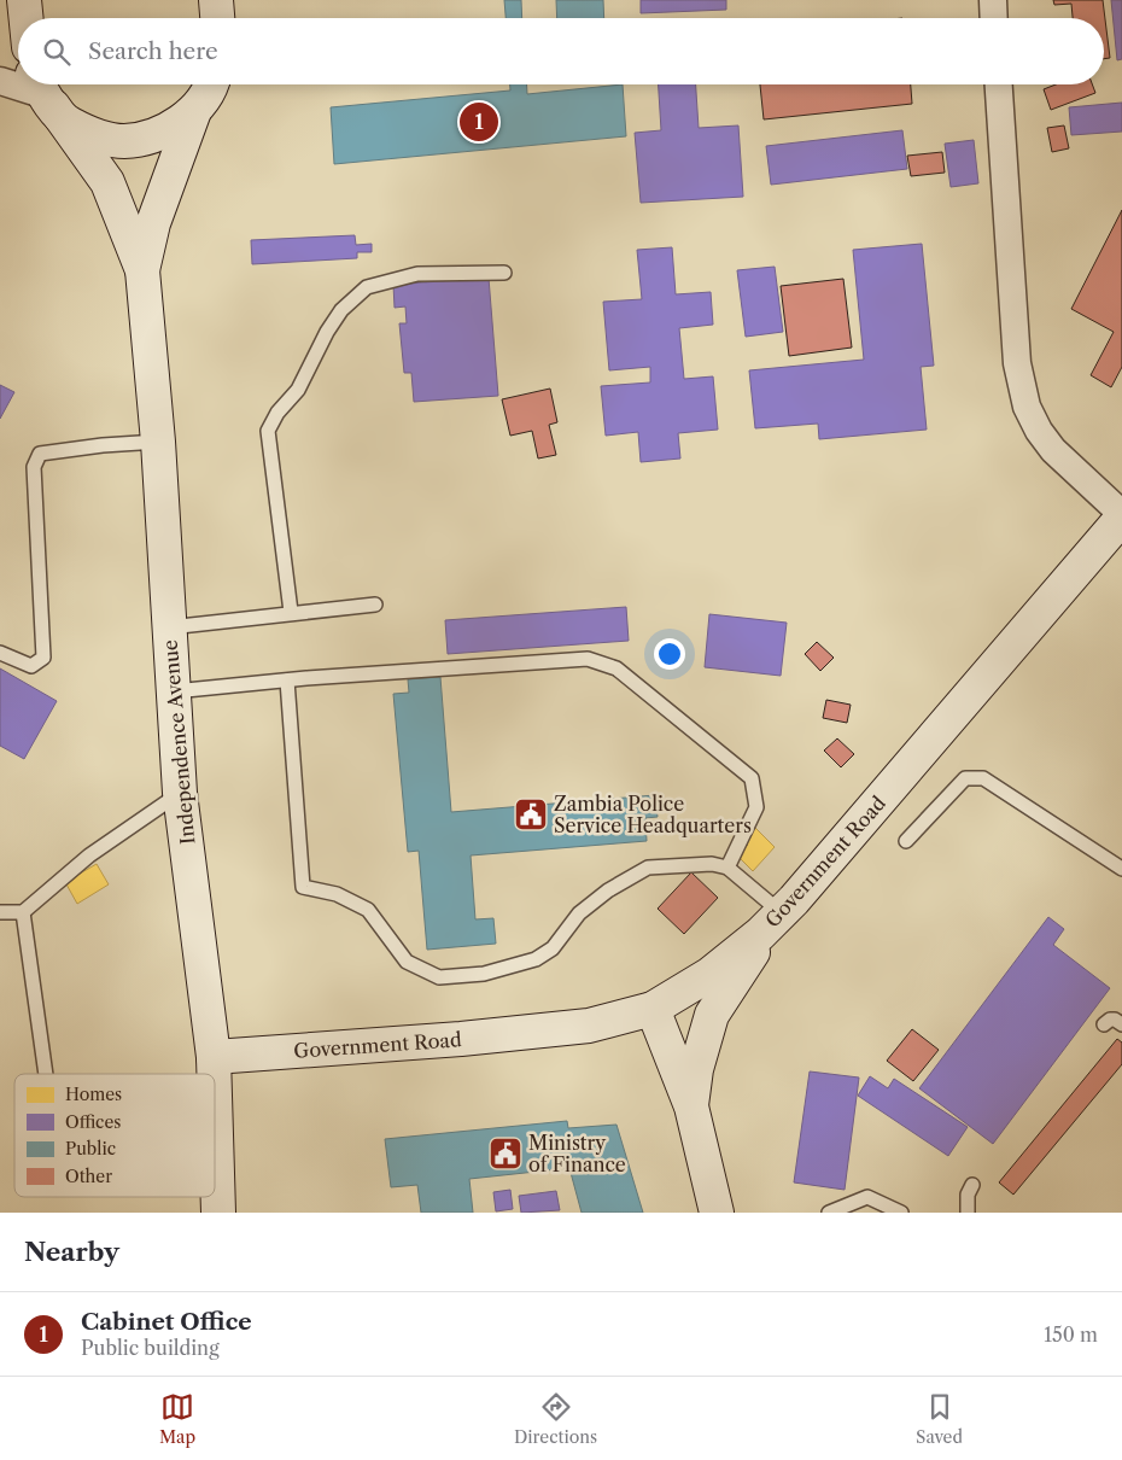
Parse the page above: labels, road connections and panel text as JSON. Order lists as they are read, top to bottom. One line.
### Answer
{"streets":{"main road":["Independence Avenue","Government Road"]},"crossings":[["Independence Avenue","Government Road"]],"places":{"public building":["Zambia Police Service Headquarters","Ministry of Finance"]},"legend":["Homes","Offices","Public","Other"],"page":{"search":"Search here","pins":"1","heading":"Nearby","list":[{"mark":"1","name":"Cabinet Office","note":"Public building","value":"150 m"}],"nav":["Map","Directions","Saved"]}}
